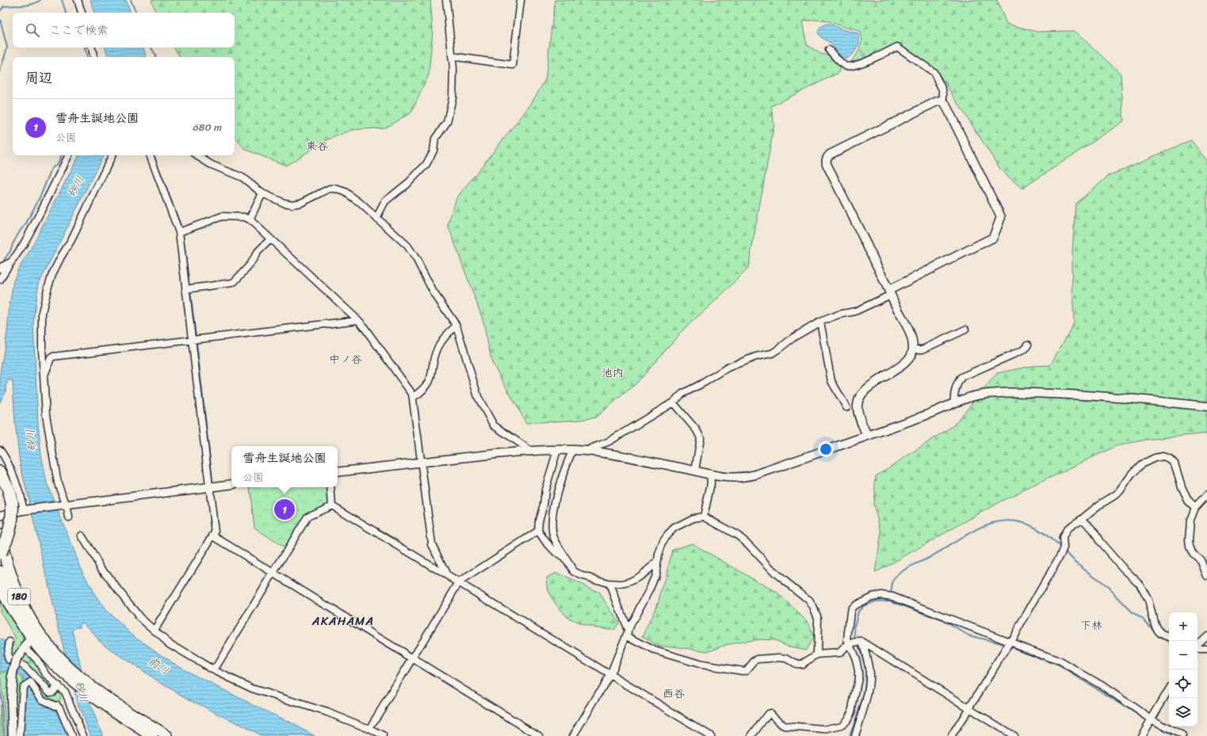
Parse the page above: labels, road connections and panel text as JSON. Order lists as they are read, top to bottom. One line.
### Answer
{"streets":{"highway":["180"]},"districts":["東谷","中ノ谷","池内","AKAHAMA","下林","西谷"],"water":["砂川","前川"],"page":{"search":"ここで検索","heading":"周辺","list":[{"mark":"1","name":"雪舟生誕地公園","note":"公園","value":"680 m"}],"popup":["雪舟生誕地公園","公園"],"pins":"1","map_buttons":["+","−"]}}
